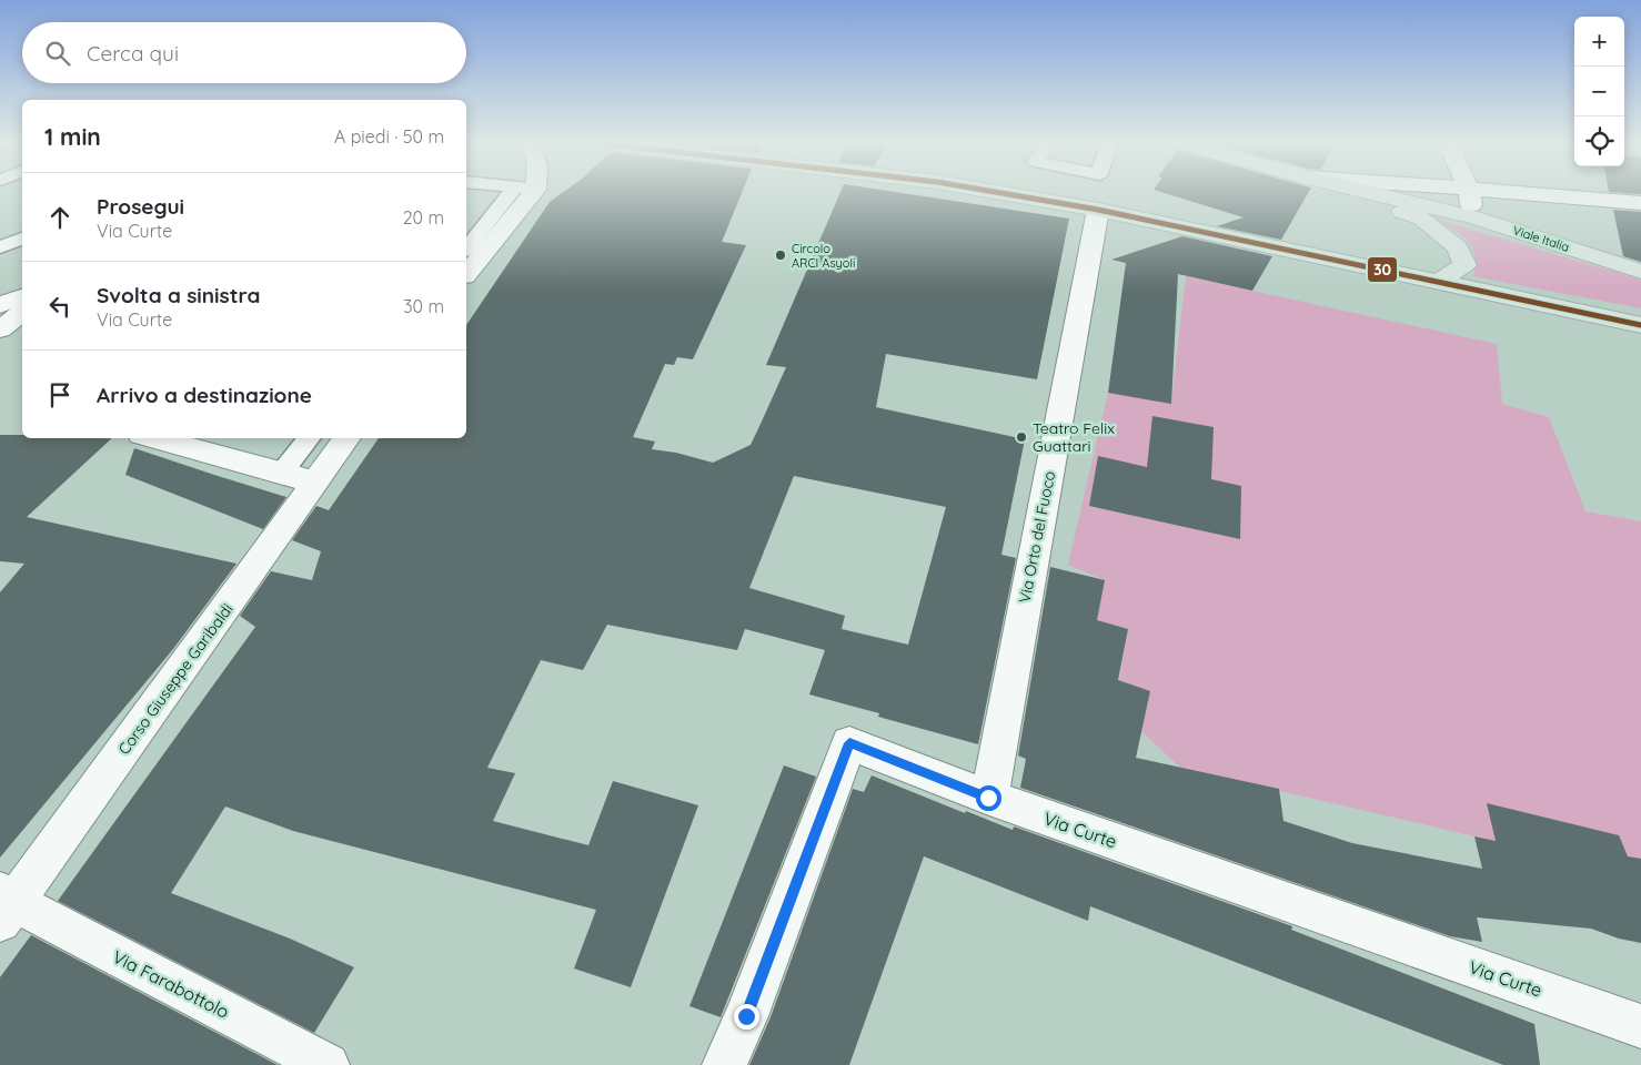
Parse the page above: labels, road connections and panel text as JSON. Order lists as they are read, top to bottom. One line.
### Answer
{"streets":{"main road":["Viale Italia"],"street":["Via Orto del Fuoco","Corso Giuseppe Garibaldi","Via Curte","Via Farabottolo"]},"crossings":[["Via Orto del Fuoco","Via Curte"],["Corso Giuseppe Garibaldi","Via Farabottolo"]],"places":["Circolo ARCI Asyoli","Teatro Felix Guattari"],"lines":["transit line 30"],"page":{"map_buttons":["+","−"],"search":"Cerca qui","heading":["1 min","A piedi · 50 m"],"list":[["Prosegui","Via Curte","20 m"],["Svolta a sinistra","Via Curte","30 m"],"Arrivo a destinazione"]}}
